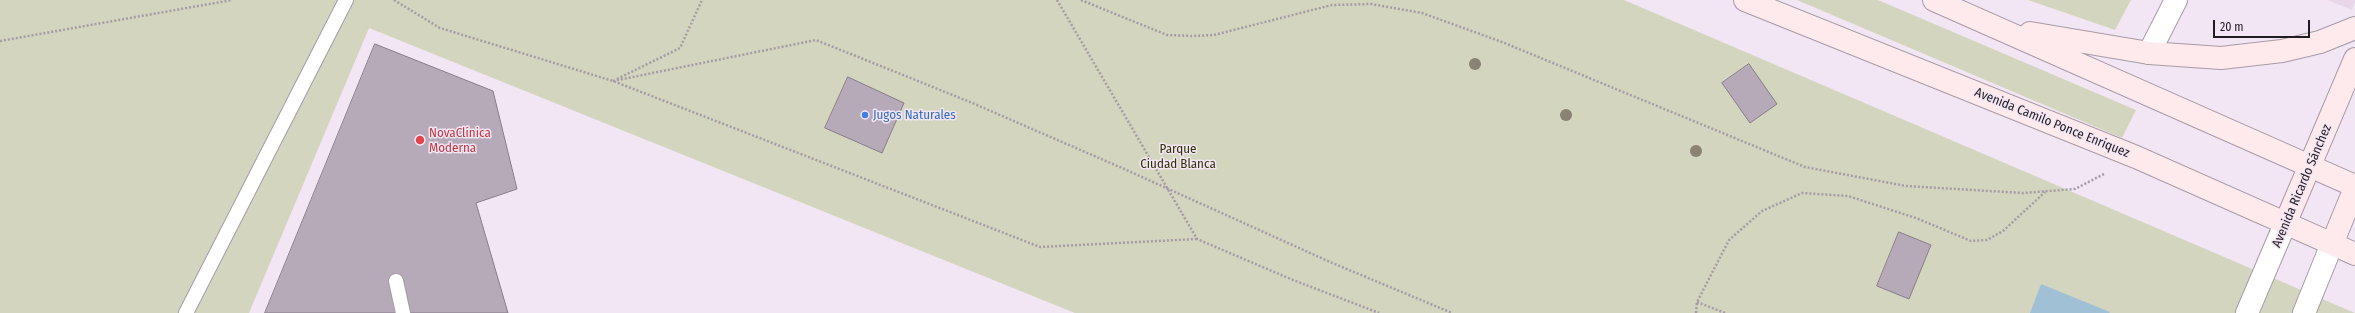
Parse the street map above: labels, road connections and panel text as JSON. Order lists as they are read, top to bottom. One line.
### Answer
{"streets":{"main road":["Avenida Camilo Ponce Enriquez","Avenida Ricardo Sánchez"]},"crossings":[["Avenida Camilo Ponce Enriquez","Avenida Ricardo Sánchez"]],"parks":["Parque Ciudad Blanca"],"places":["Jugos Naturales","NovaClínica Moderna"],"scale_bar":"20 m"}
